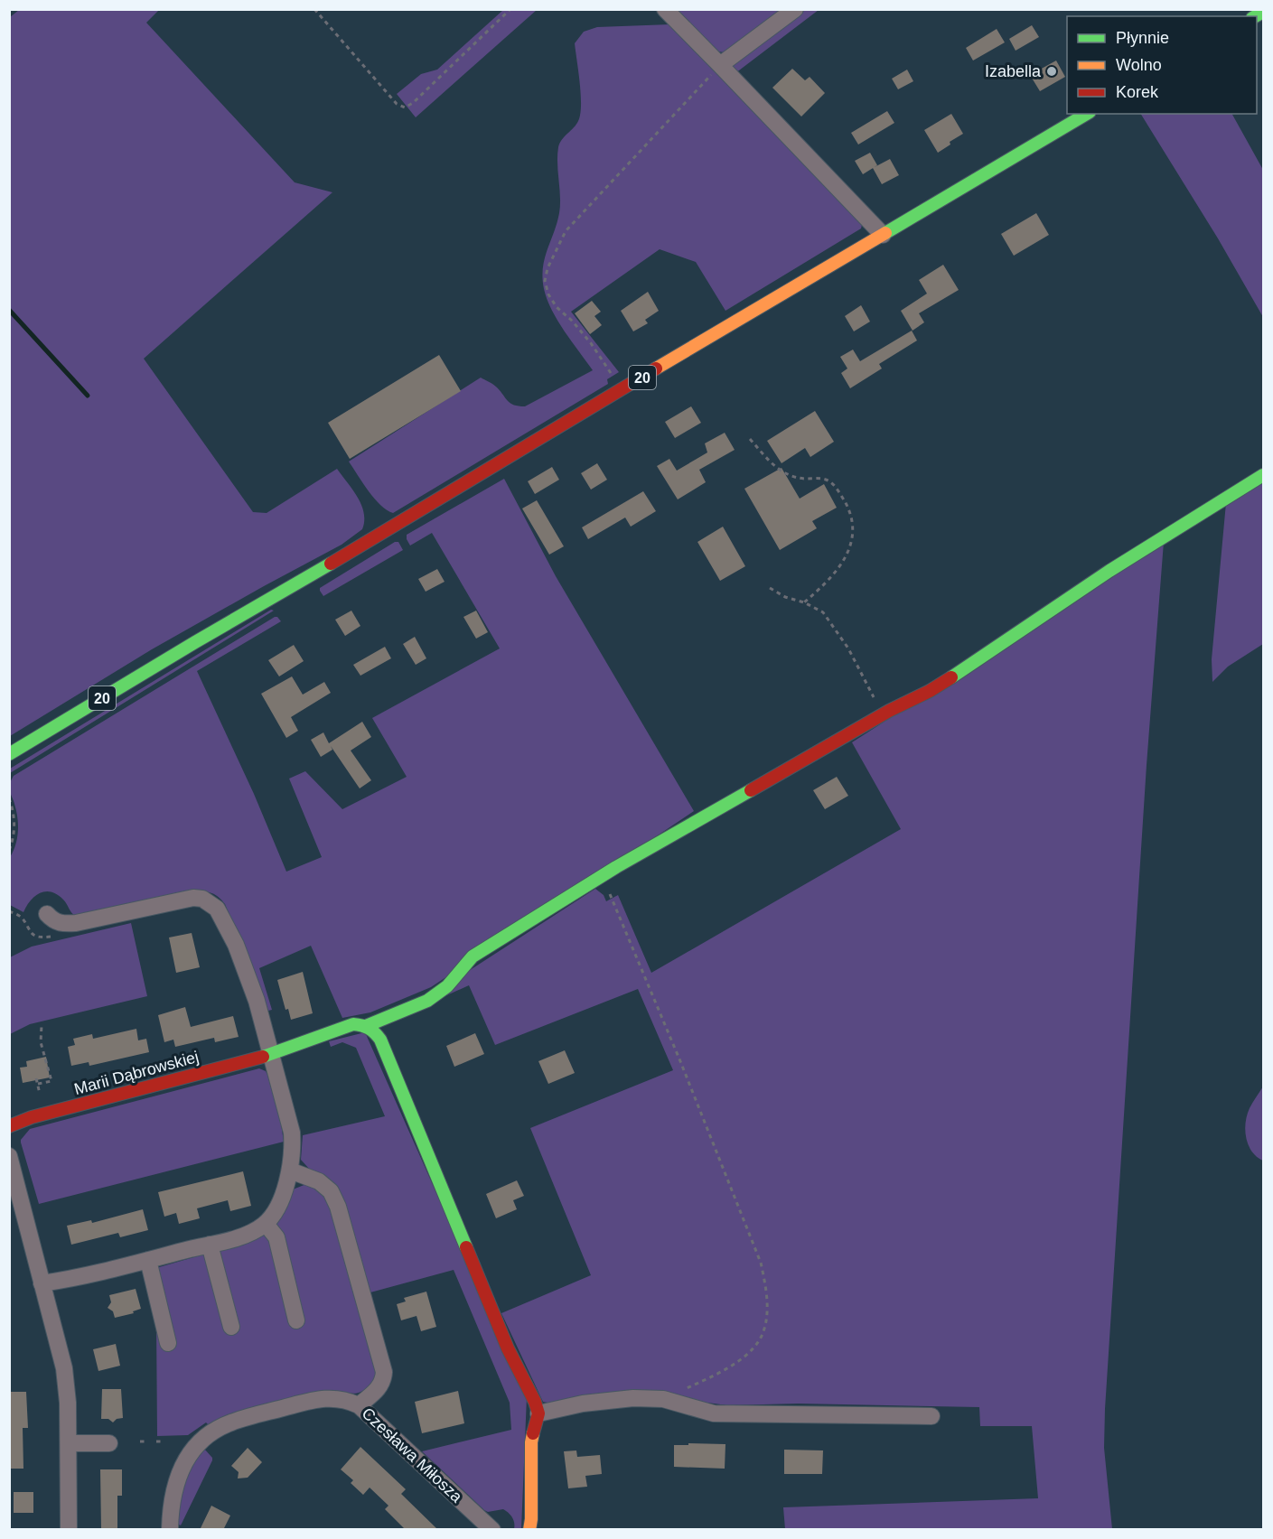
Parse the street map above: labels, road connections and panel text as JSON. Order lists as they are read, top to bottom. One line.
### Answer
{"streets":{"street":["20","Marii Dąbrowskiej","Czesława Miłosza"]},"places":["Izabella"],"legend":["Płynnie","Wolno","Korek"]}
